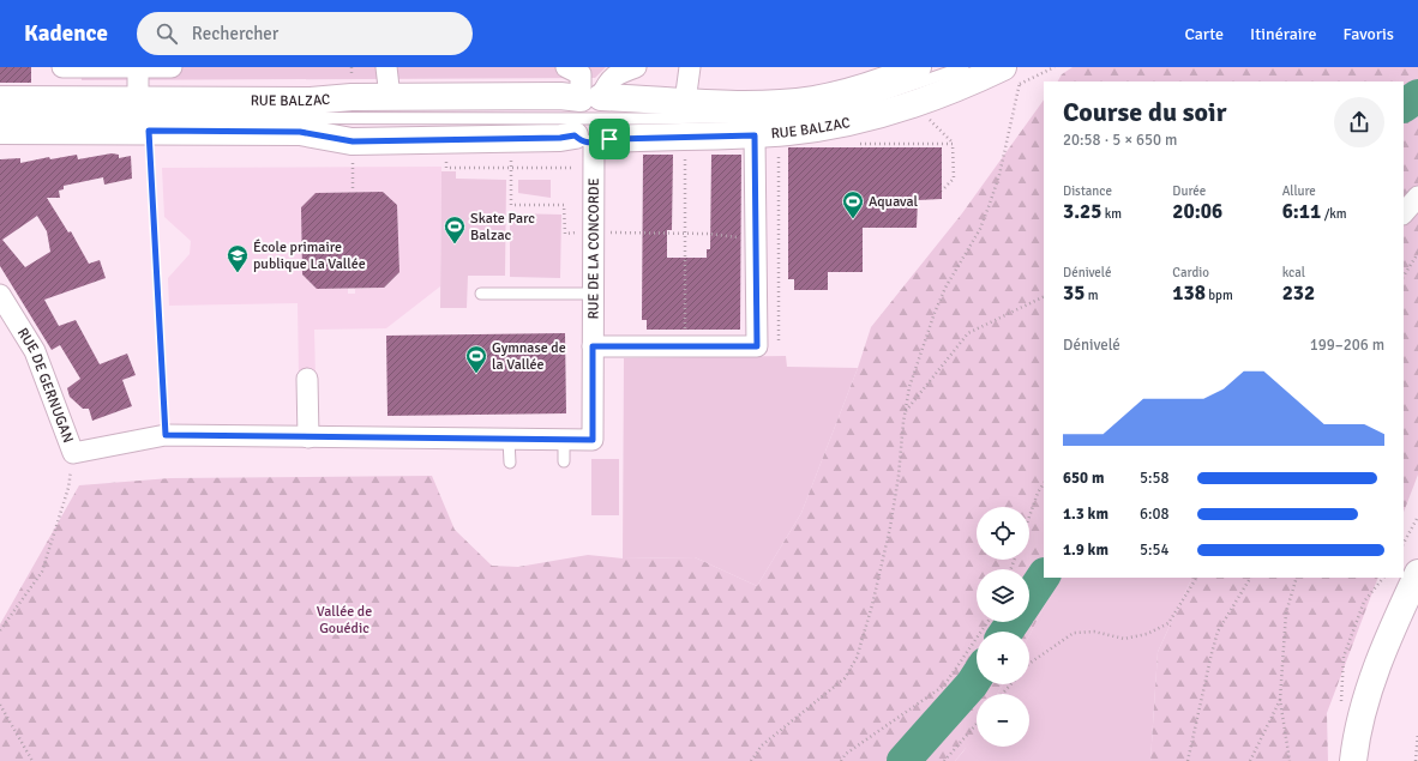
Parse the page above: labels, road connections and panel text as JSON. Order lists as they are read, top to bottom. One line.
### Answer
{"streets":{"street":["RUE BALZAC","RUE DE LA CONCORDE","RUE DE GERNUGAN"]},"crossings":[["RUE BALZAC","RUE DE LA CONCORDE"]],"parks":["Vallée de Gouédic"],"places":{"sports":["Aquaval","Skate Parc Balzac","Gymnase de la Vallée"],"school or university":["École primaire publique La Vallée"]},"page":{"header":"Kadence","search":"Rechercher","nav":["Carte","Itinéraire","Favoris"],"heading":["Course du soir","20:58 · 5 × 650 m"],"stats":[["Distance","3.25 km"],["Durée","20:06"],["Allure","6:11 /km"],["Dénivelé","35 m"],["Cardio","138 bpm"],["kcal","232"]],"chart":["Dénivelé","199–206 m"],"list":[{"name":"650 m","note":"5:58"},{"name":"1.3 km","note":"6:08"},{"name":"1.9 km","note":"5:54"}],"map_buttons":["+","−"]}}
